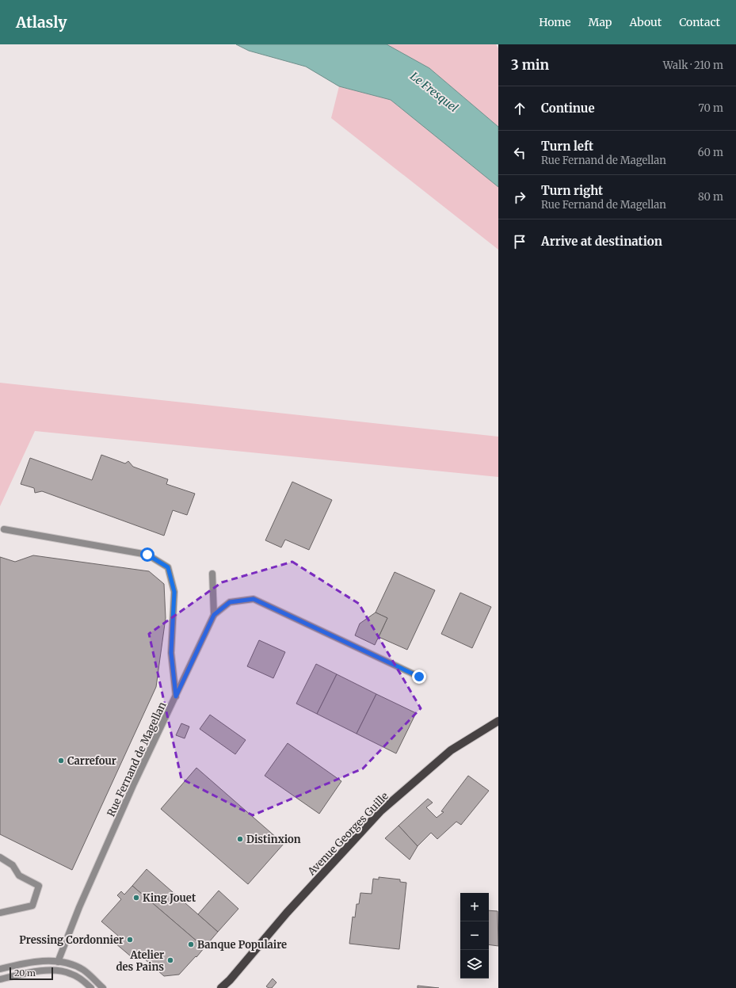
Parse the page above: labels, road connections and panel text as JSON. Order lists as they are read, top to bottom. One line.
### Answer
{"streets":{"main road":["Avenue Georges Guille"],"street":["Rue Fernand de Magellan"]},"water":["Le Fresquel"],"places":["Carrefour","Distinxion","King Jouet","Pressing Cordonnier","Banque Populaire","Atelier des Pains"],"scale_bar":"20 m","page":{"header":"Atlasly","nav":["Home","Map","About","Contact"],"heading":["3 min","Walk · 210 m"],"list":[["Continue","70 m"],["Turn left","Rue Fernand de Magellan","60 m"],["Turn right","Rue Fernand de Magellan","80 m"],"Arrive at destination"],"map_buttons":["+","−"],"scale":"20 m"}}
